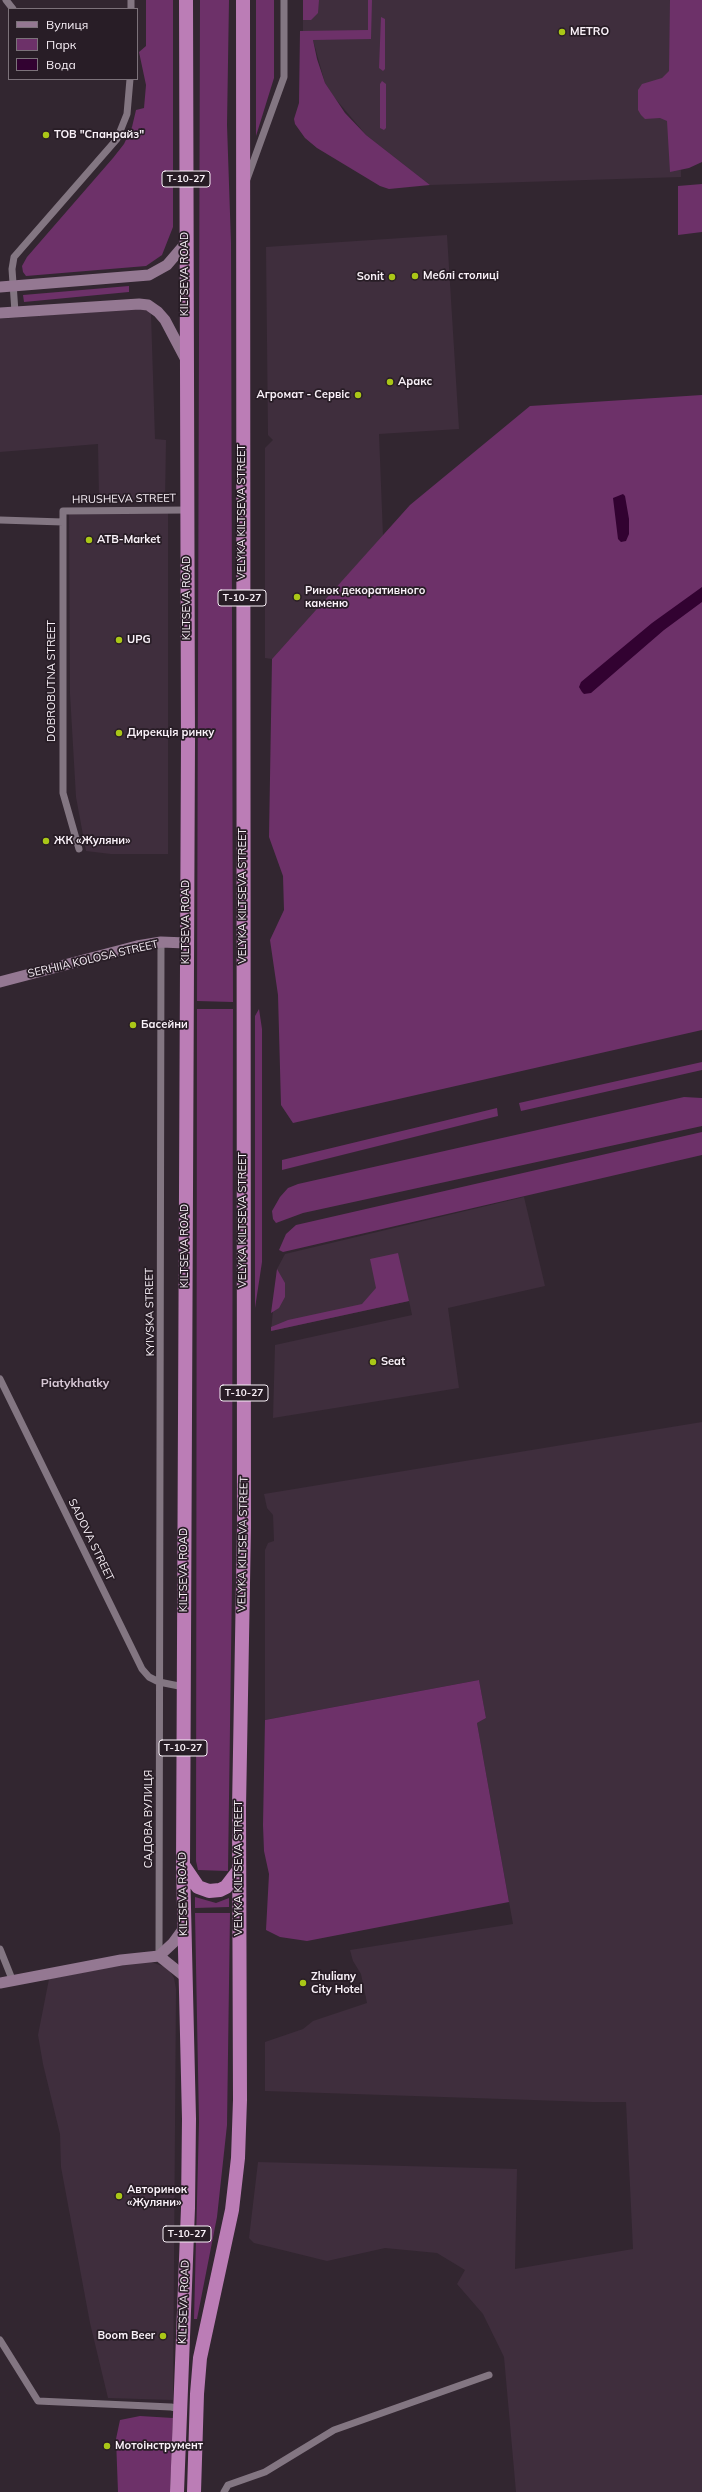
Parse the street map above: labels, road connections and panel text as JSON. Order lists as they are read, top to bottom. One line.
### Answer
{"streets":{"highway":["Т-10-27","KILTSEVA ROAD","VELYKA KILTSEVA STREET"],"street":["HRUSHEVA STREET","DOBROBUTNA STREET","SERHIIA KOLOSA STREET","KYIVSKA STREET","SADOVA STREET","САДОВА ВУЛИЦЯ"]},"crossings":[["Т-10-27","VELYKA KILTSEVA STREET"],["KILTSEVA ROAD","HRUSHEVA STREET"],["KILTSEVA ROAD","VELYKA KILTSEVA STREET"],["KILTSEVA ROAD","SERHIIA KOLOSA STREET"],["KILTSEVA ROAD","SADOVA STREET"],["HRUSHEVA STREET","DOBROBUTNA STREET"],["SERHIIA KOLOSA STREET","KYIVSKA STREET"],["KYIVSKA STREET","SADOVA STREET"],["KYIVSKA STREET","САДОВА ВУЛИЦЯ"],["SADOVA STREET","САДОВА ВУЛИЦЯ"]],"districts":["Piatykhatky"],"places":["METRO","ТОВ \"Спанрайз\"","Меблі столиці","Sonit","Аракс","Агромат - Сервіс","ATB-Market","Ринок декоративного каменю","UPG","Дирекція ринку","ЖК «Жуляни»","Басейни","Seat","Zhuliany City Hotel","Авторинок «Жуляни»","Boom Beer","Мотоінструмент"],"legend":["Вулиця","Парк","Вода"]}
